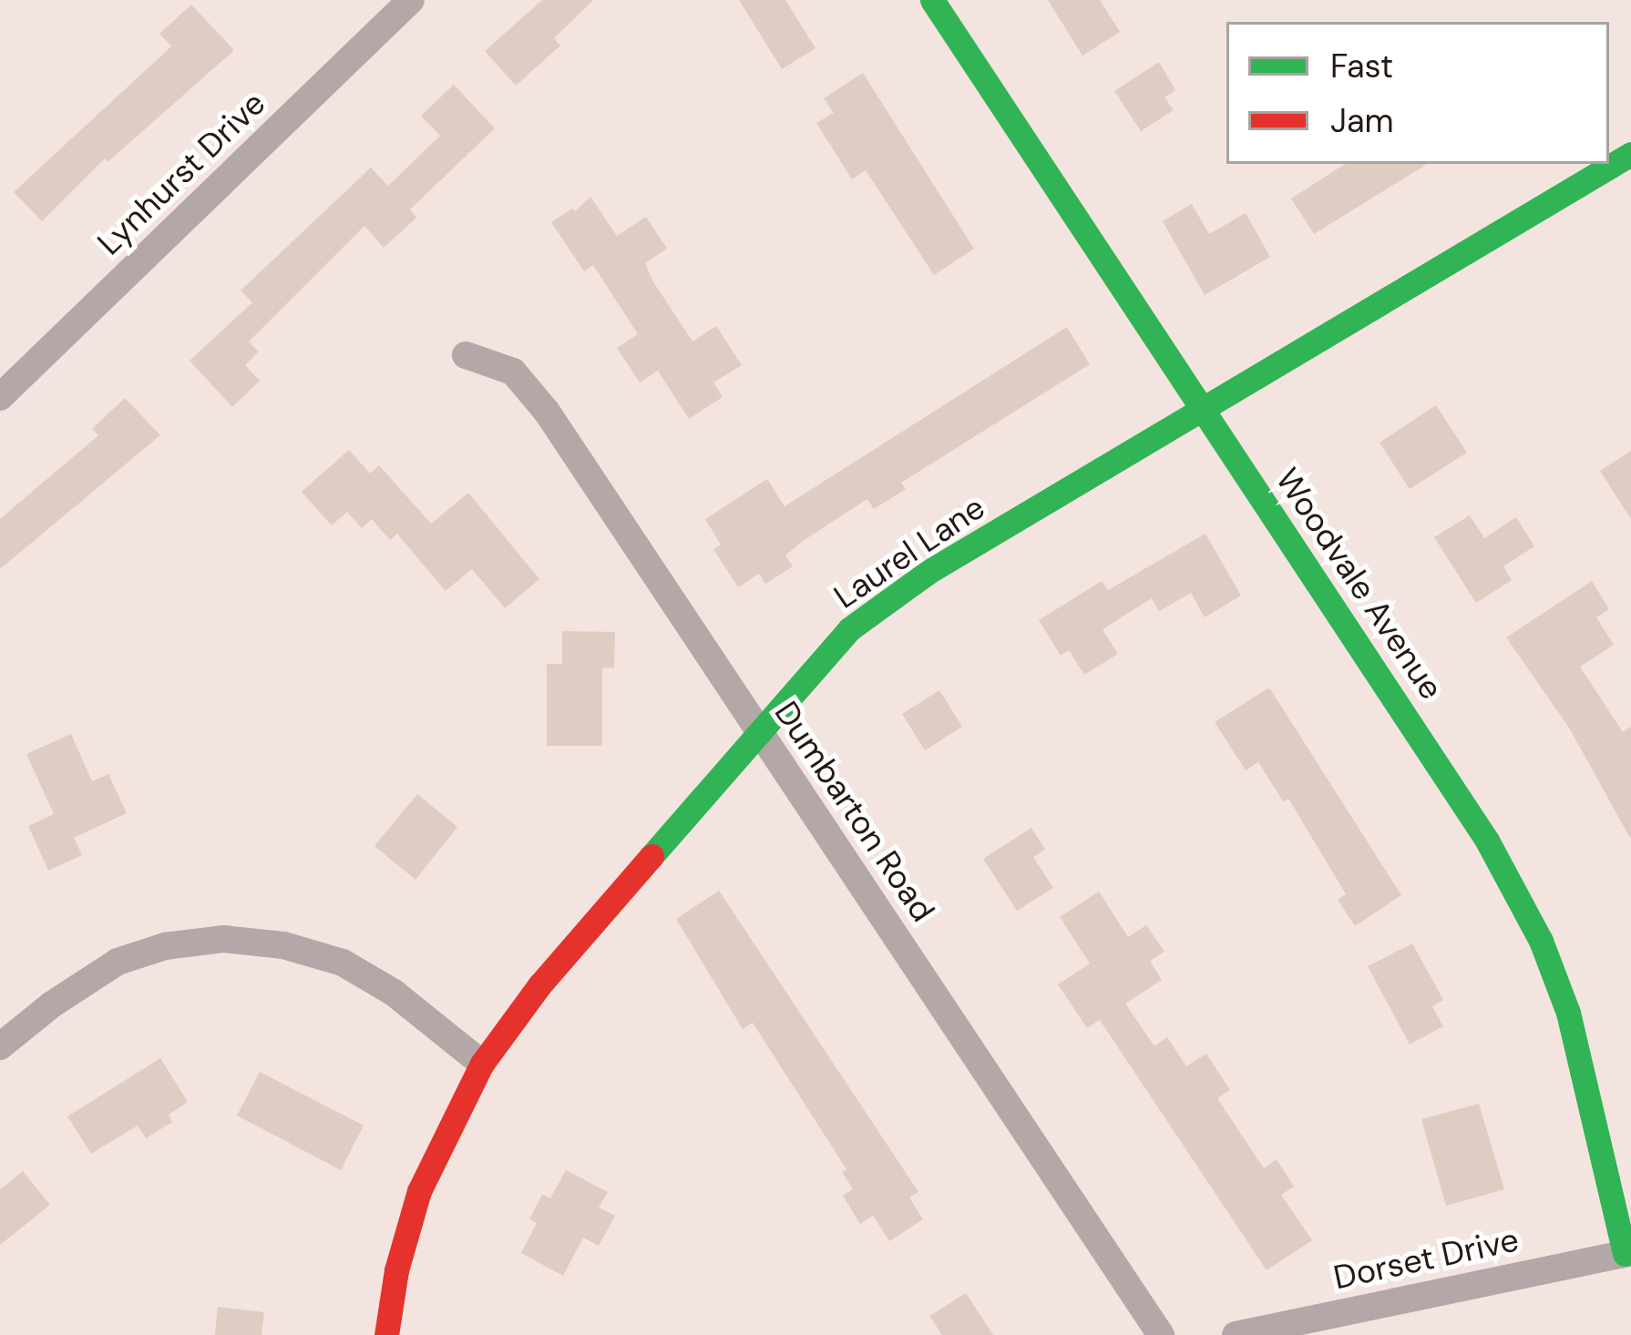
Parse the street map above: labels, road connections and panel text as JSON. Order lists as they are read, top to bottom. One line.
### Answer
{"streets":{"street":["Lynhurst Drive","Laurel Lane","Woodvale Avenue","Dumbarton Road","Dorset Drive"]},"crossings":[["Laurel Lane","Woodvale Avenue"],["Laurel Lane","Dumbarton Road"],["Woodvale Avenue","Dorset Drive"]],"legend":["Fast","Jam"]}
